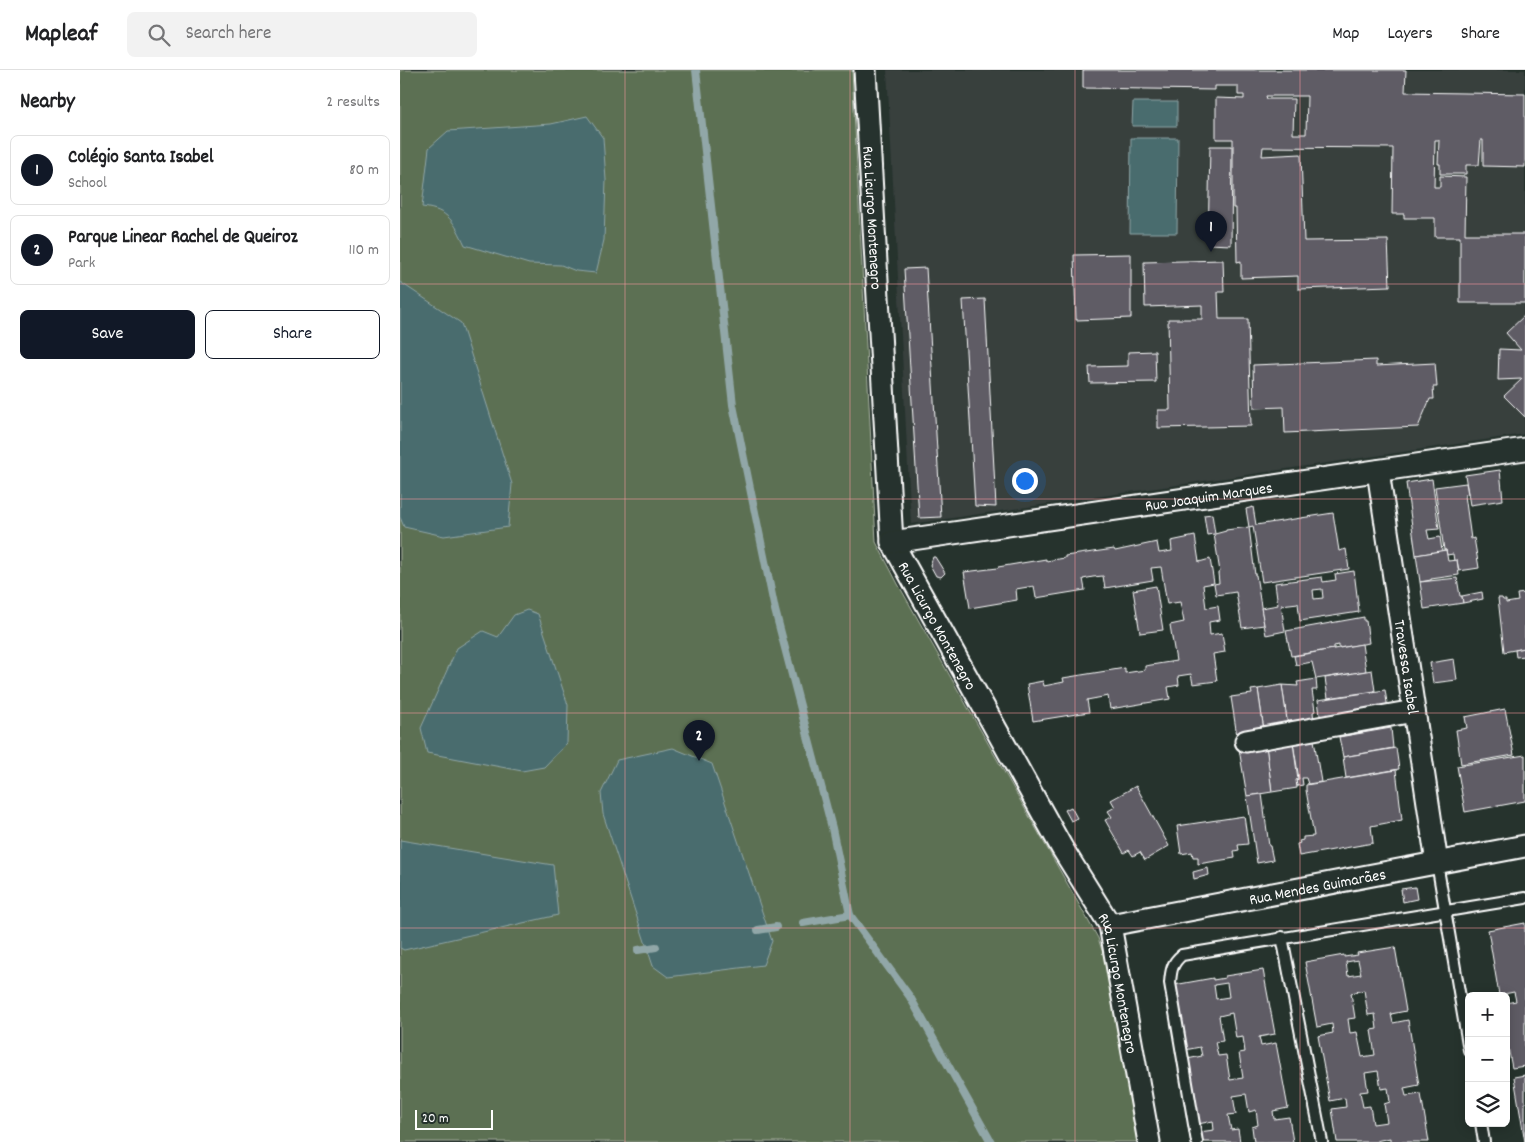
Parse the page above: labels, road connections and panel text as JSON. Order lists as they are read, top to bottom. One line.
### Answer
{"streets":{"street":["Rua Licurgo Montenegro","Rua Joaquim Marques","Travessa Isabel","Rua Mendes Guimarães"]},"crossings":[["Rua Licurgo Montenegro","Rua Joaquim Marques"],["Rua Licurgo Montenegro","Rua Mendes Guimarães"],["Rua Joaquim Marques","Travessa Isabel"],["Travessa Isabel","Rua Mendes Guimarães"]],"scale_bar":"20 m","page":{"header":"Mapleaf","search":"Search here","nav":["Map","Layers","Share"],"heading":["Nearby","2 results"],"list":[{"mark":"1","name":"Colégio Santa Isabel","note":"School","value":"80 m"},{"mark":"2","name":"Parque Linear Rachel de Queiroz","note":"Park","value":"110 m"}],"pins":["1","2"],"buttons":["Save","Share"],"map_buttons":["+","−"],"scale":"20 m"}}
